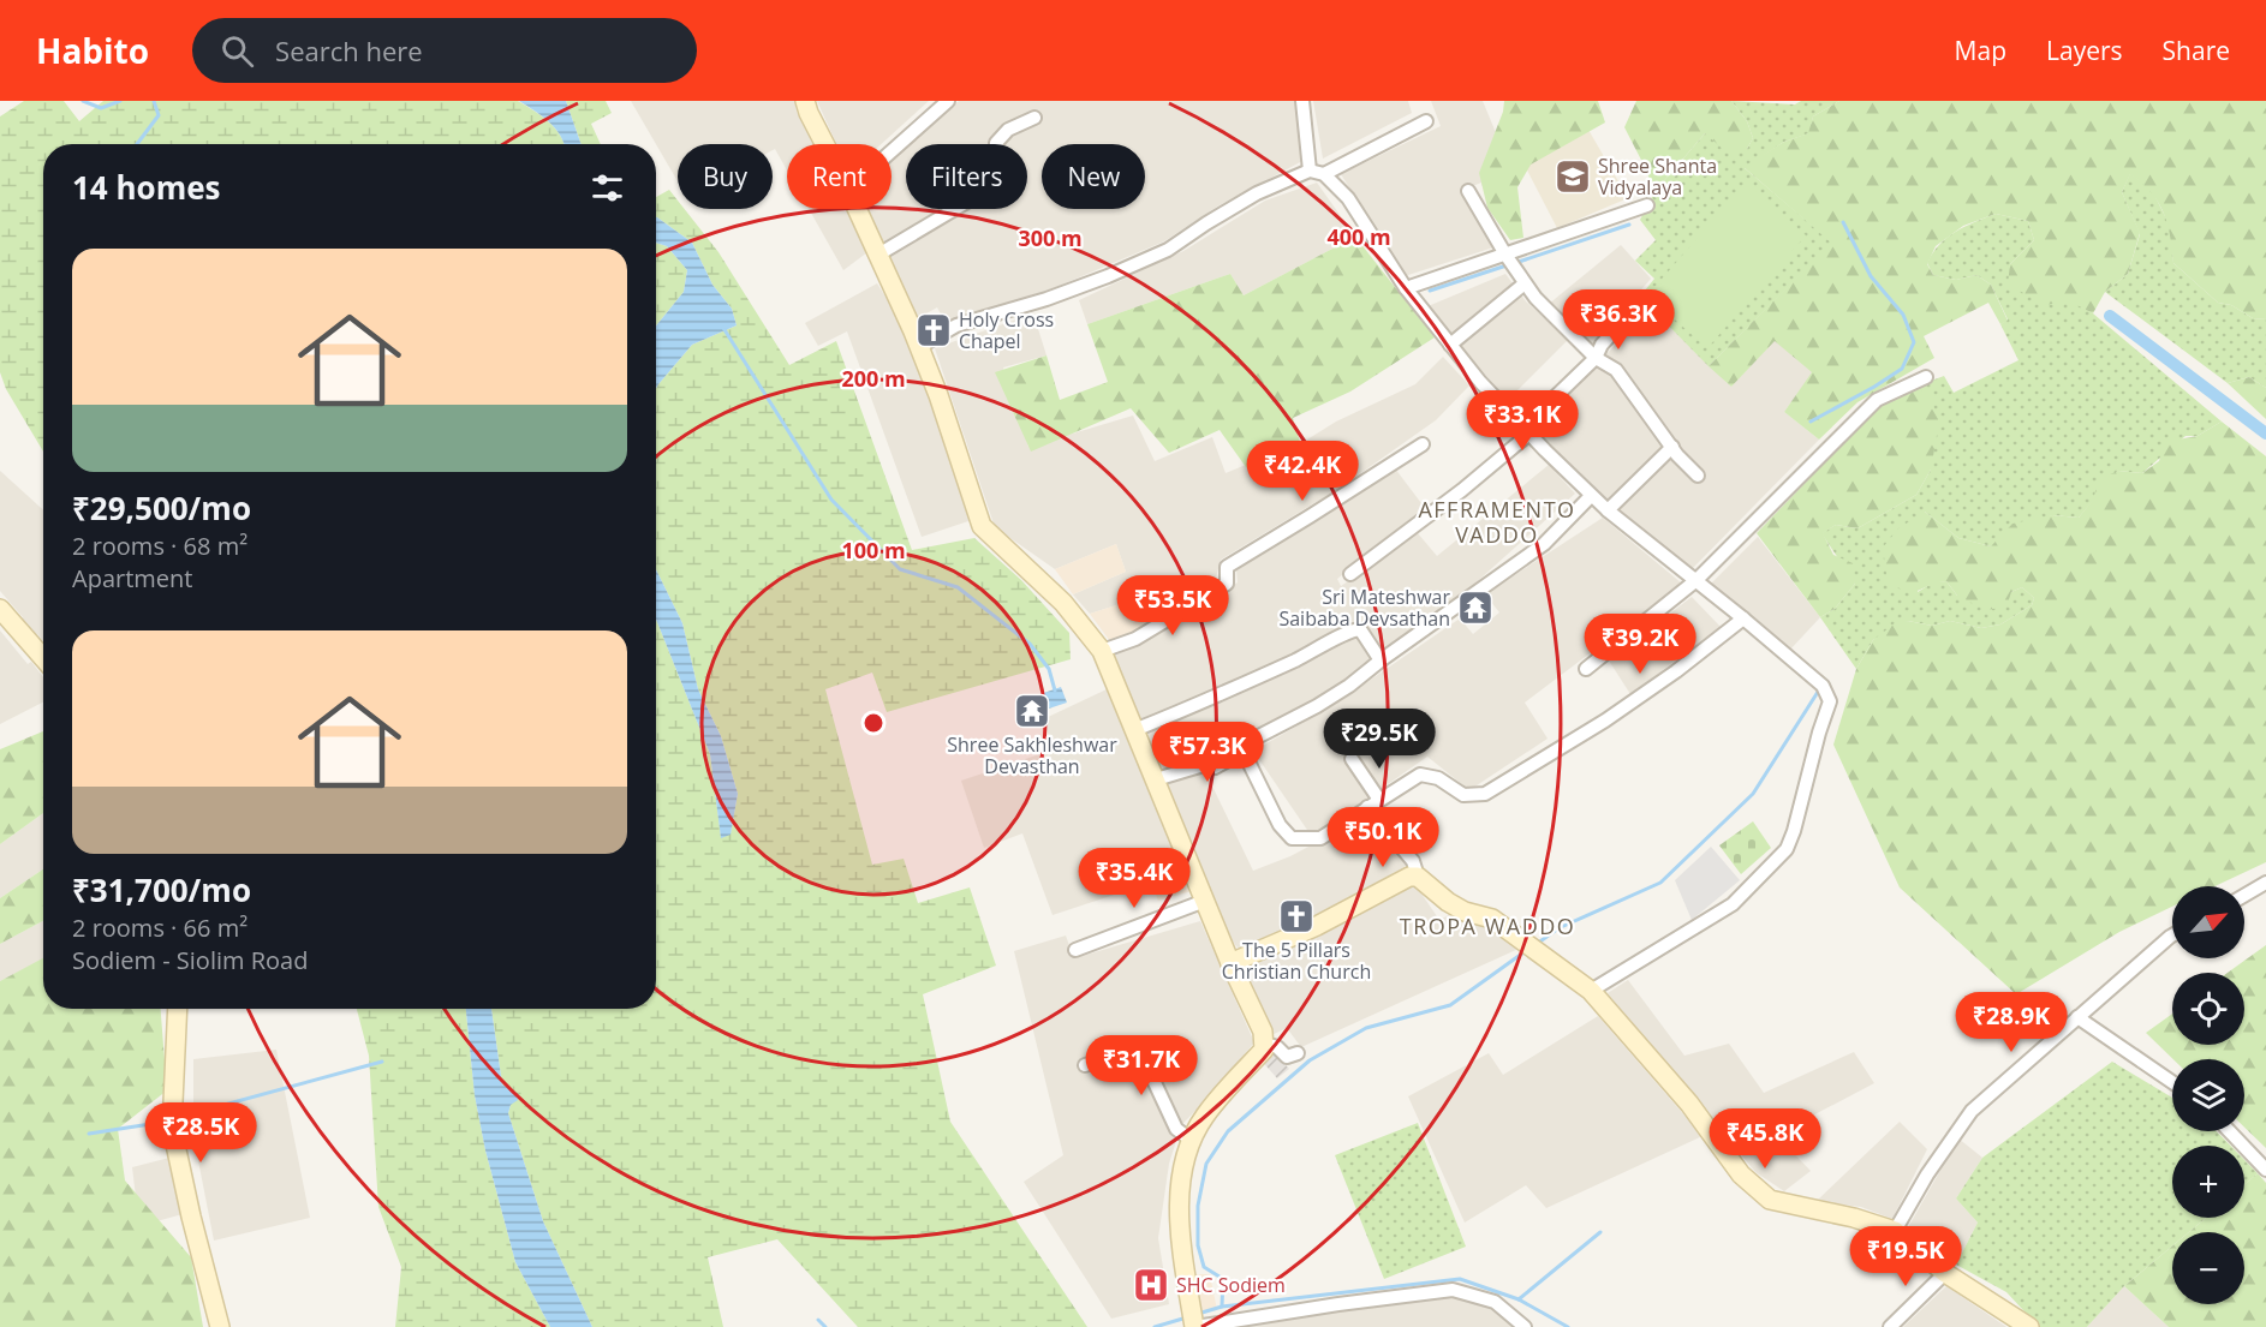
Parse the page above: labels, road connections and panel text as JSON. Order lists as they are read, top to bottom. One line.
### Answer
{"districts":["AFFRAMENTO VADDO","TROPA WADDO"],"places":{"school or university":["Shree Shanta Vidyalaya"],"church":["Holy Cross Chapel","The 5 Pillars Christian Church"],"temple":["Sri Mateshwar Saibaba Devsathan","Shree Sakhleshwar Devasthan"],"hospital":["SHC Sodiem"]},"north":"top right","page":{"header":"Habito","search":"Search here","nav":["Map","Layers","Share"],"chip":["Buy","Rent","Filters","New"],"heading":"14 homes","list":[{"name":"₹29,500/mo","note":"2 rooms · 68 m² · Apartment"},{"name":"₹31,700/mo","note":"2 rooms · 66 m² · Sodiem - Siolim Road"}],"price":["₹36.3K","₹33.1K","₹42.4K","₹53.5K","₹39.2K","₹29.5K","₹57.3K","₹50.1K","₹35.4K","₹28.9K","₹31.7K","₹28.5K","₹45.8K","₹19.5K"],"map_buttons":["+","−"]},"rings":["400 m","300 m","200 m","100 m"]}
